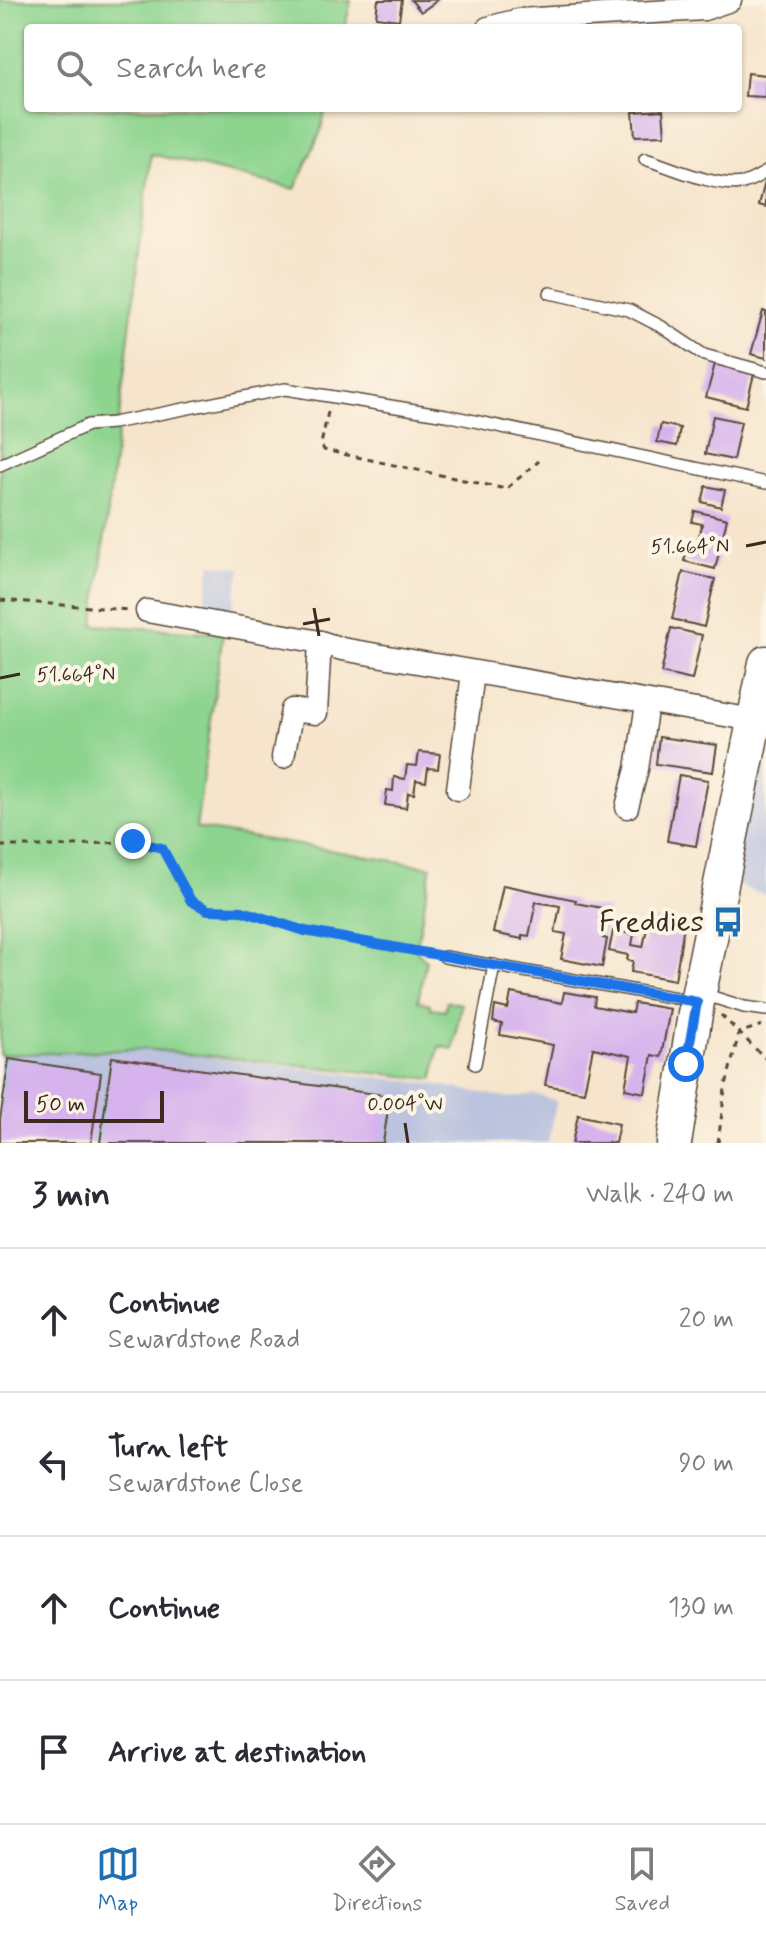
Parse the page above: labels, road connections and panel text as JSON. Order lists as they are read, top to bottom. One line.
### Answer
{"places":{"bus stop":["Freddies"]},"scale_bar":"50 m","page":{"search":"Search here","scale":"50 m","heading":["3 min","Walk · 240 m"],"list":[["Continue","Sewardstone Road","20 m"],["Turn left","Sewardstone Close","90 m"],["Continue","130 m"],"Arrive at destination"],"nav":["Map","Directions","Saved"]},"coordinates":["51.664°N","0.004°W"]}
